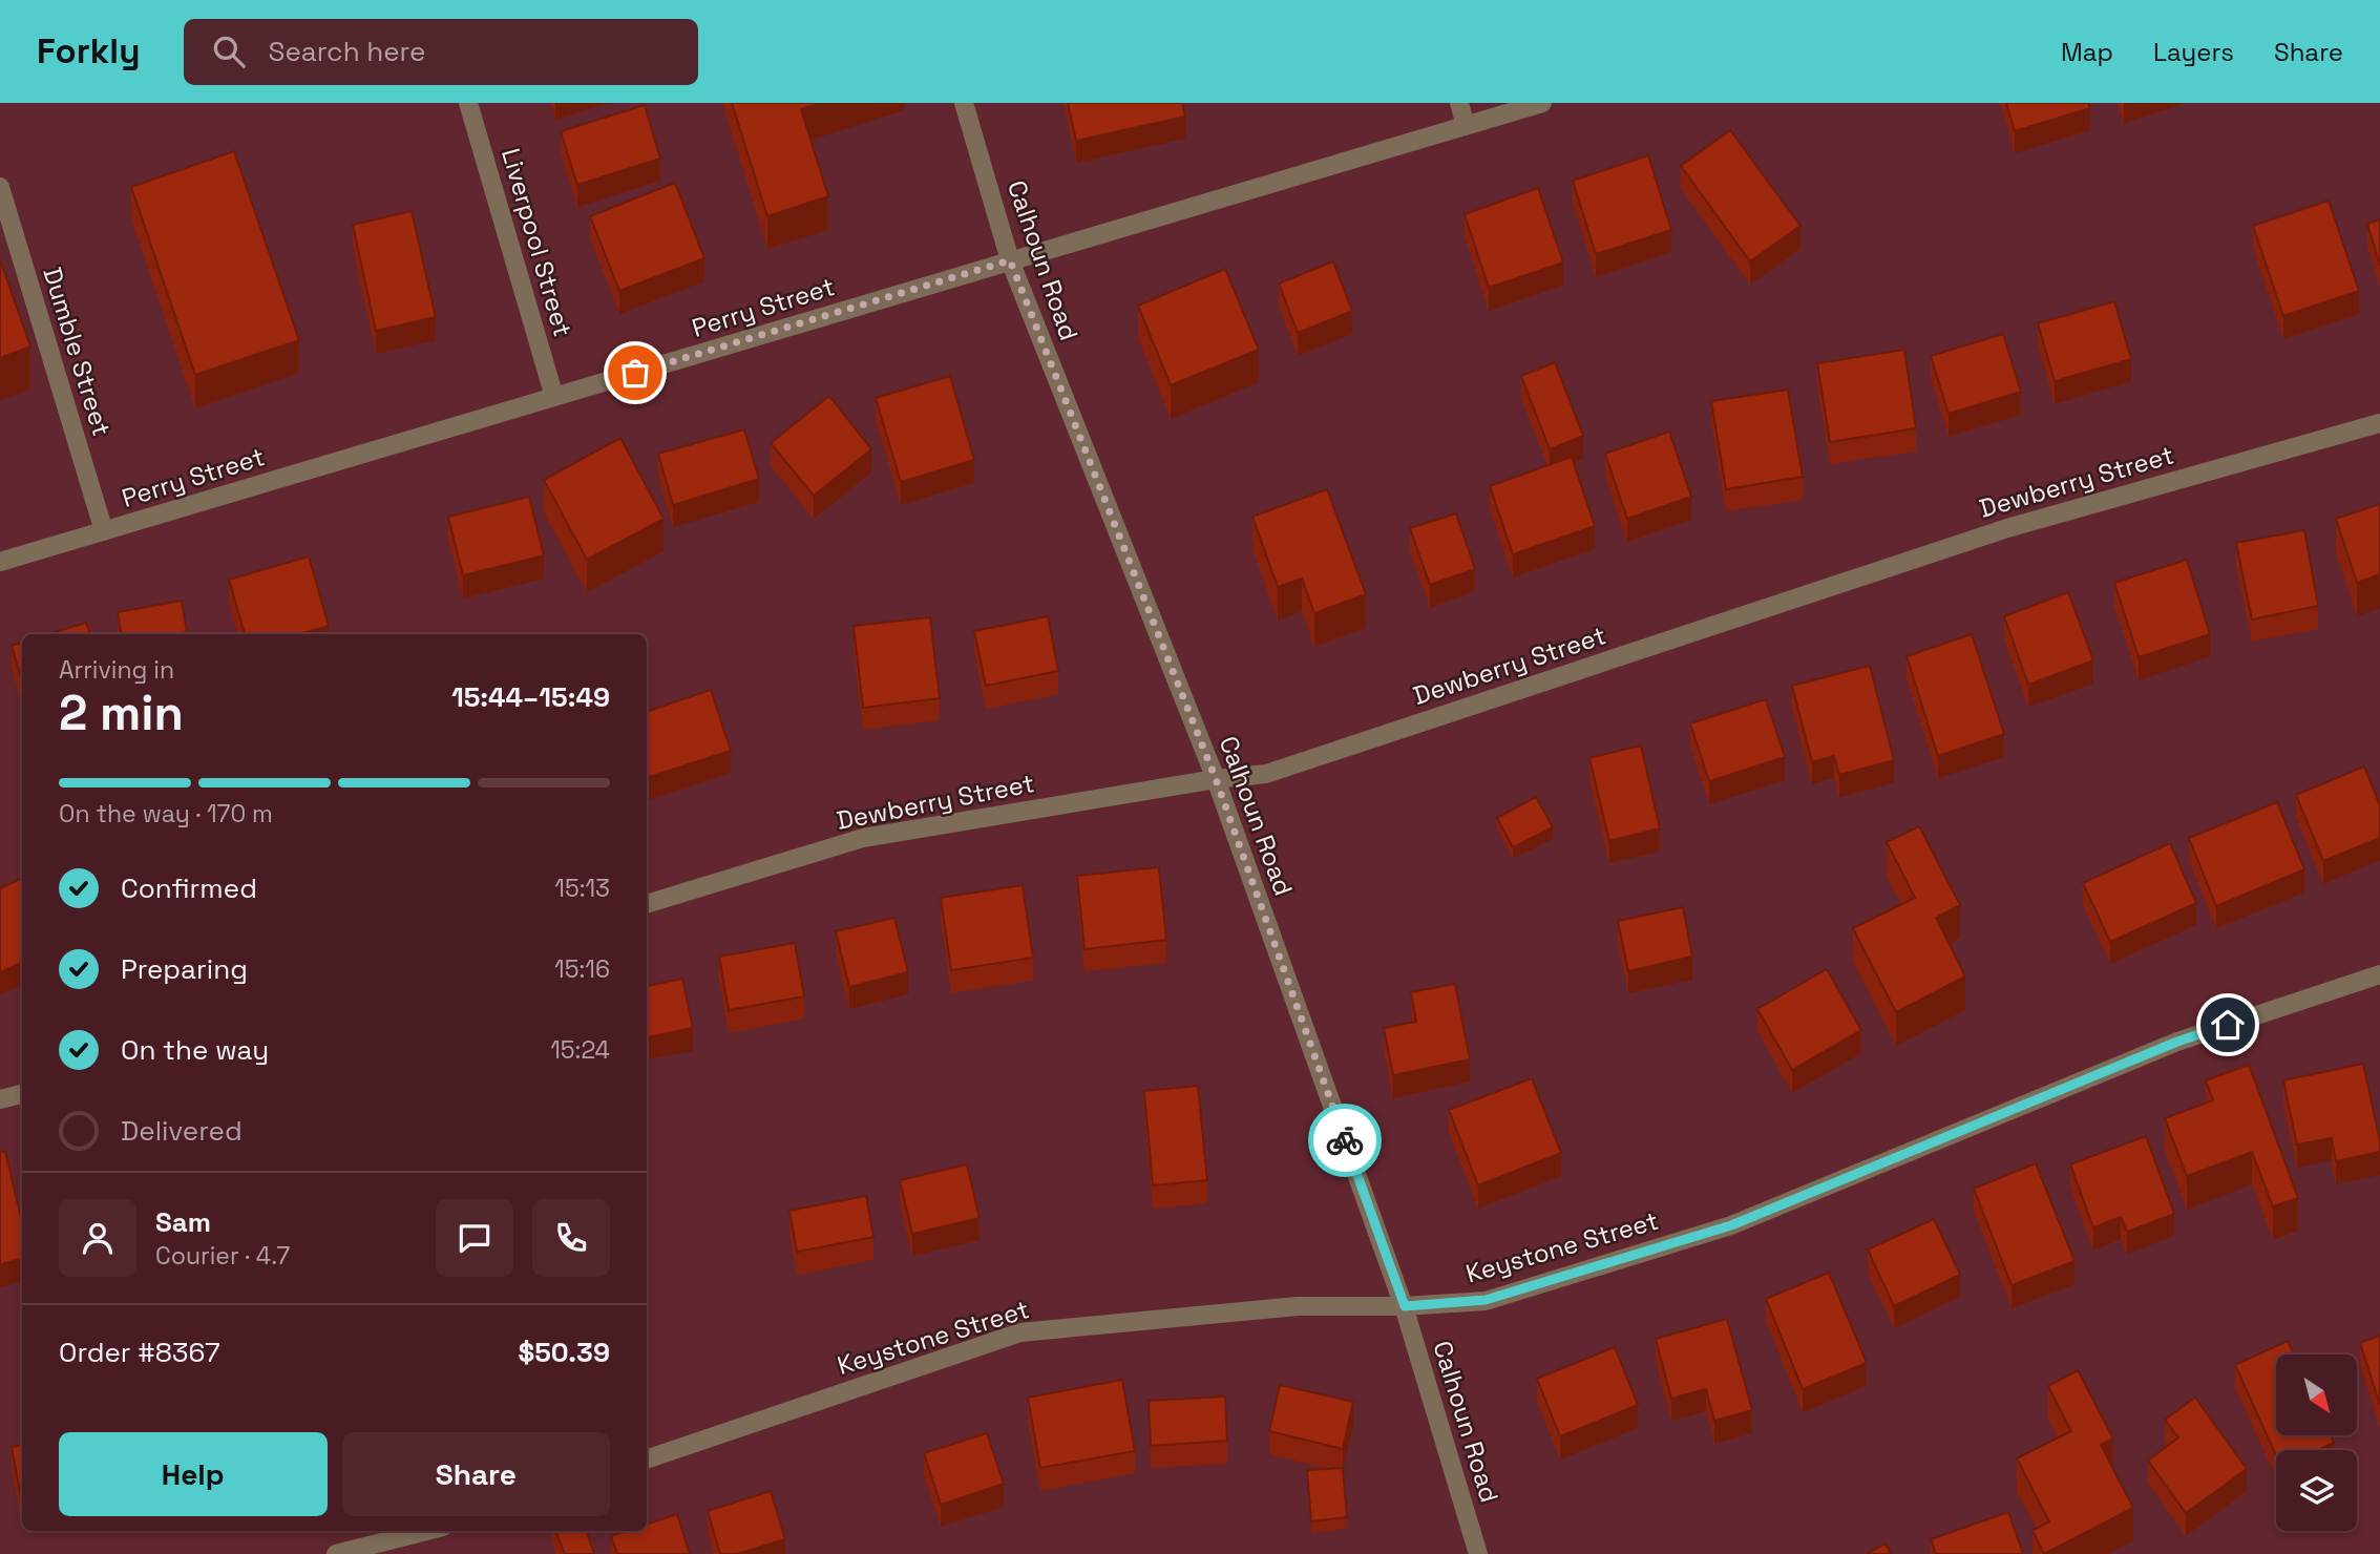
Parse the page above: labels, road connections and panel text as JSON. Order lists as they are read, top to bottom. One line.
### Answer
{"streets":{"street":["Liverpool Street","Calhoun Road","Perry Street","Dumble Street","Dewberry Street","Keystone Street"]},"crossings":[["Liverpool Street","Perry Street"],["Calhoun Road","Perry Street"],["Calhoun Road","Dewberry Street"],["Calhoun Road","Keystone Street"],["Perry Street","Dumble Street"]],"north":"bottom right","page":{"header":"Forkly","search":"Search here","nav":["Map","Layers","Share"],"heading":["2 min","Arriving in","15:44–15:49"],"panel":["Sam","Courier · 4.7","Order #8367","$50.39"],"bar":"On the way · 170 m","list":[["Confirmed","15:13"],["Preparing","15:16"],["On the way","15:24"],"Delivered"],"buttons":["Help","Share"]}}
